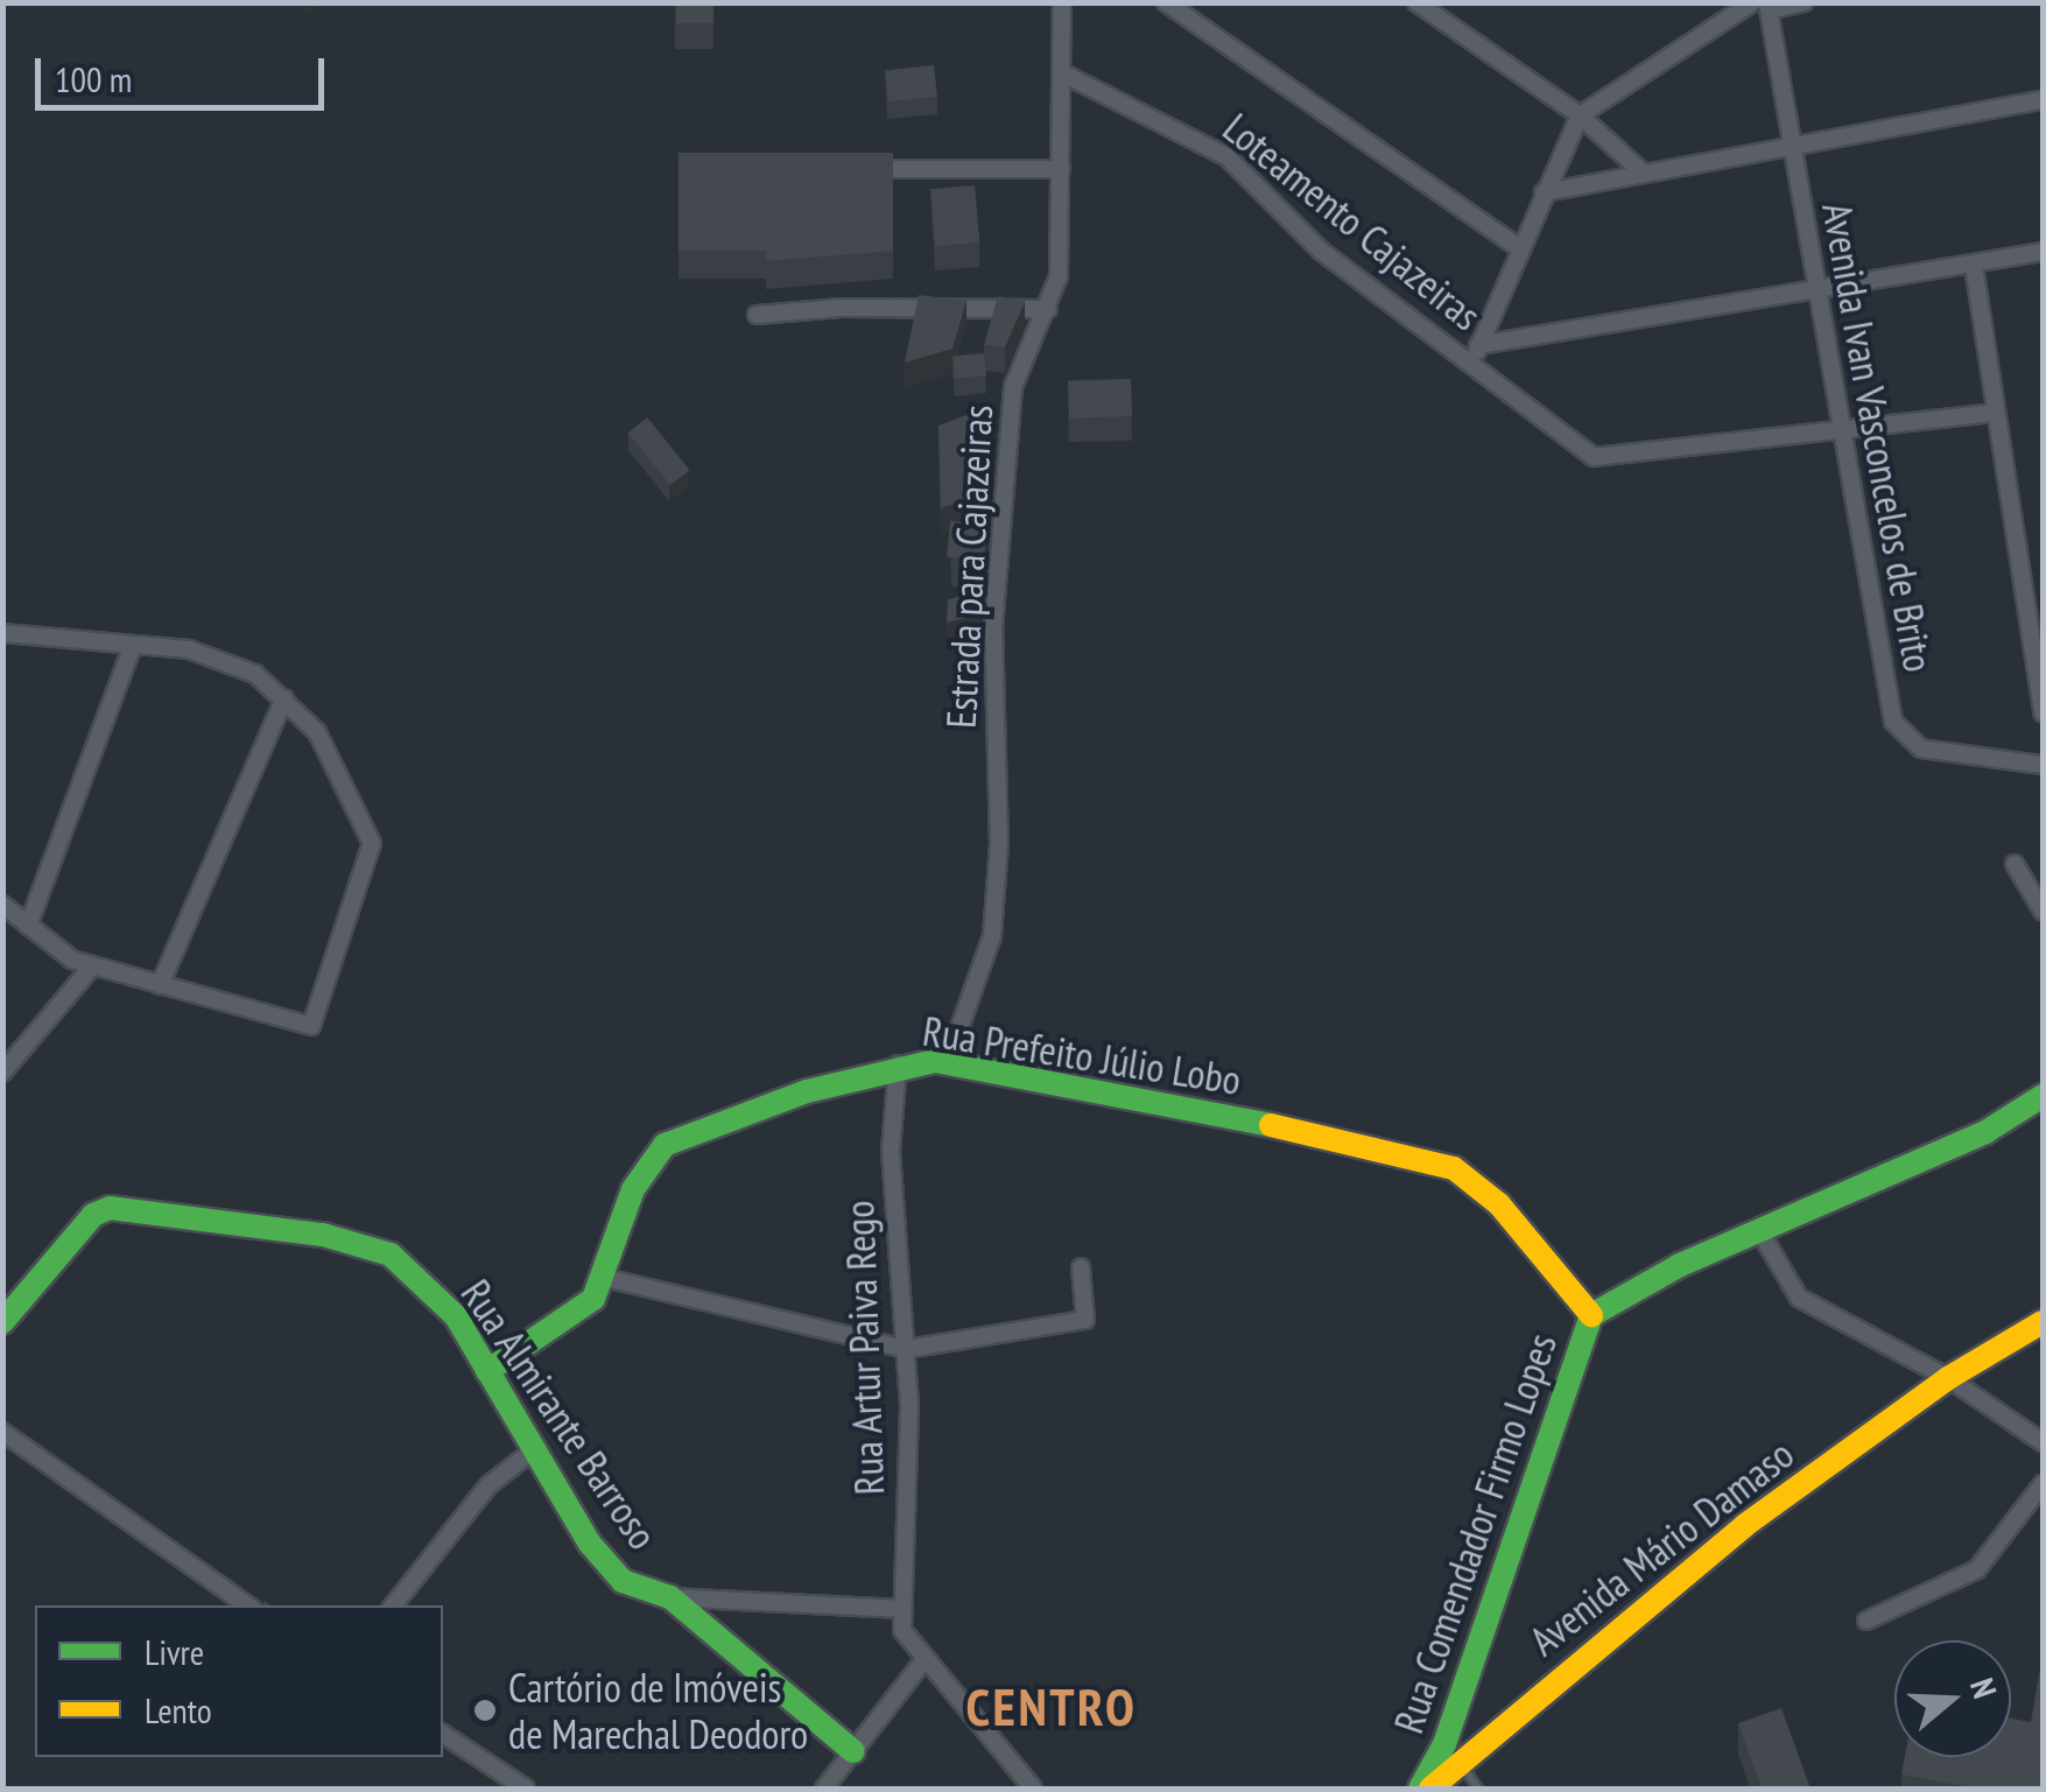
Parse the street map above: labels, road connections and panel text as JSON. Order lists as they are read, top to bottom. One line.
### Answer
{"streets":{"street":["Loteamento Cajazeiras","Avenida Ivan Vasconcelos de Brito","Estrada para Cajazeiras","Rua Prefeito Júlio Lobo","Rua Artur Paiva Rego","Rua Almirante Barroso","Rua Comendador Firmo Lopes","Avenida Mário Damaso"]},"crossings":[["Loteamento Cajazeiras","Avenida Ivan Vasconcelos de Brito"],["Loteamento Cajazeiras","Estrada para Cajazeiras"],["Estrada para Cajazeiras","Rua Prefeito Júlio Lobo"],["Rua Prefeito Júlio Lobo","Rua Artur Paiva Rego"],["Rua Prefeito Júlio Lobo","Rua Almirante Barroso"],["Rua Prefeito Júlio Lobo","Rua Comendador Firmo Lopes"],["Rua Comendador Firmo Lopes","Avenida Mário Damaso"]],"districts":["CENTRO"],"places":["Cartório de Imóveis de Marechal Deodoro"],"legend":["Livre","Lento"],"scale_bar":"100 m","north":"right"}
